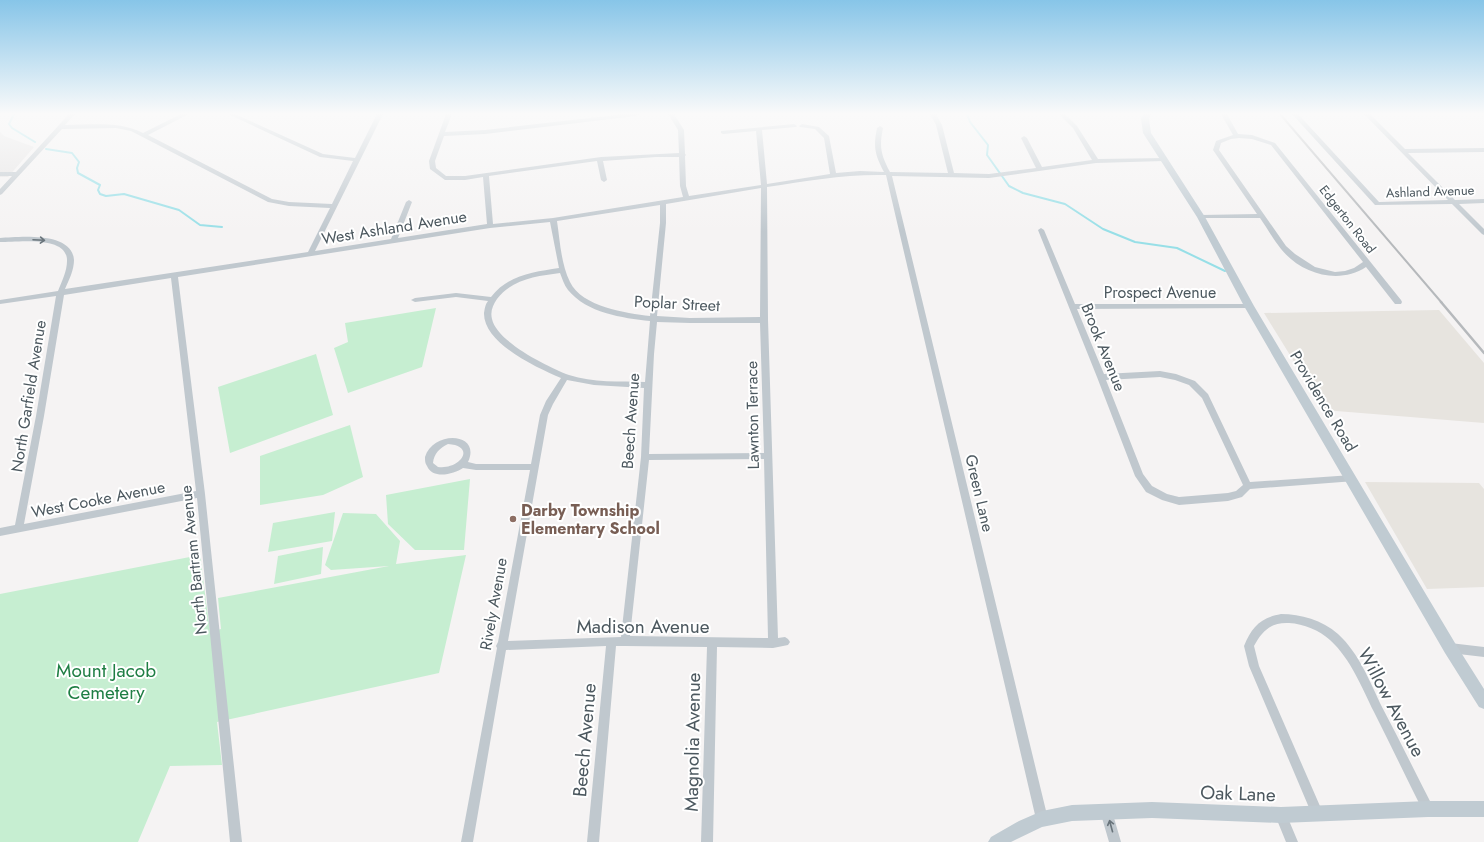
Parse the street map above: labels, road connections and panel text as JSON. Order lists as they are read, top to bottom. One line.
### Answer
{"streets":{"street":["Ashland Avenue","Edgerton Road","West Ashland Avenue","Prospect Avenue","Poplar Street","Brook Avenue","North Garfield Avenue","Providence Road","Lawnton Terrace","Beech Avenue","Green Lane","West Cooke Avenue","North Bartram Avenue","Rively Avenue","Madison Avenue","Willow Avenue","Magnolia Avenue","Oak Lane"]},"crossings":[["West Ashland Avenue","Poplar Street"],["West Ashland Avenue","North Garfield Avenue"],["West Ashland Avenue","Lawnton Terrace"],["West Ashland Avenue","Beech Avenue"],["West Ashland Avenue","North Bartram Avenue"],["Prospect Avenue","Brook Avenue"],["Prospect Avenue","Providence Road"],["Poplar Street","Lawnton Terrace"],["Poplar Street","Beech Avenue"],["North Garfield Avenue","West Cooke Avenue"],["Lawnton Terrace","Madison Avenue"],["Beech Avenue","Madison Avenue"],["Green Lane","Oak Lane"],["West Cooke Avenue","North Bartram Avenue"],["Rively Avenue","Madison Avenue"],["Madison Avenue","Magnolia Avenue"],["Willow Avenue","Oak Lane"]],"parks":["Mount Jacob Cemetery"],"places":["Darby Township Elementary School"]}
